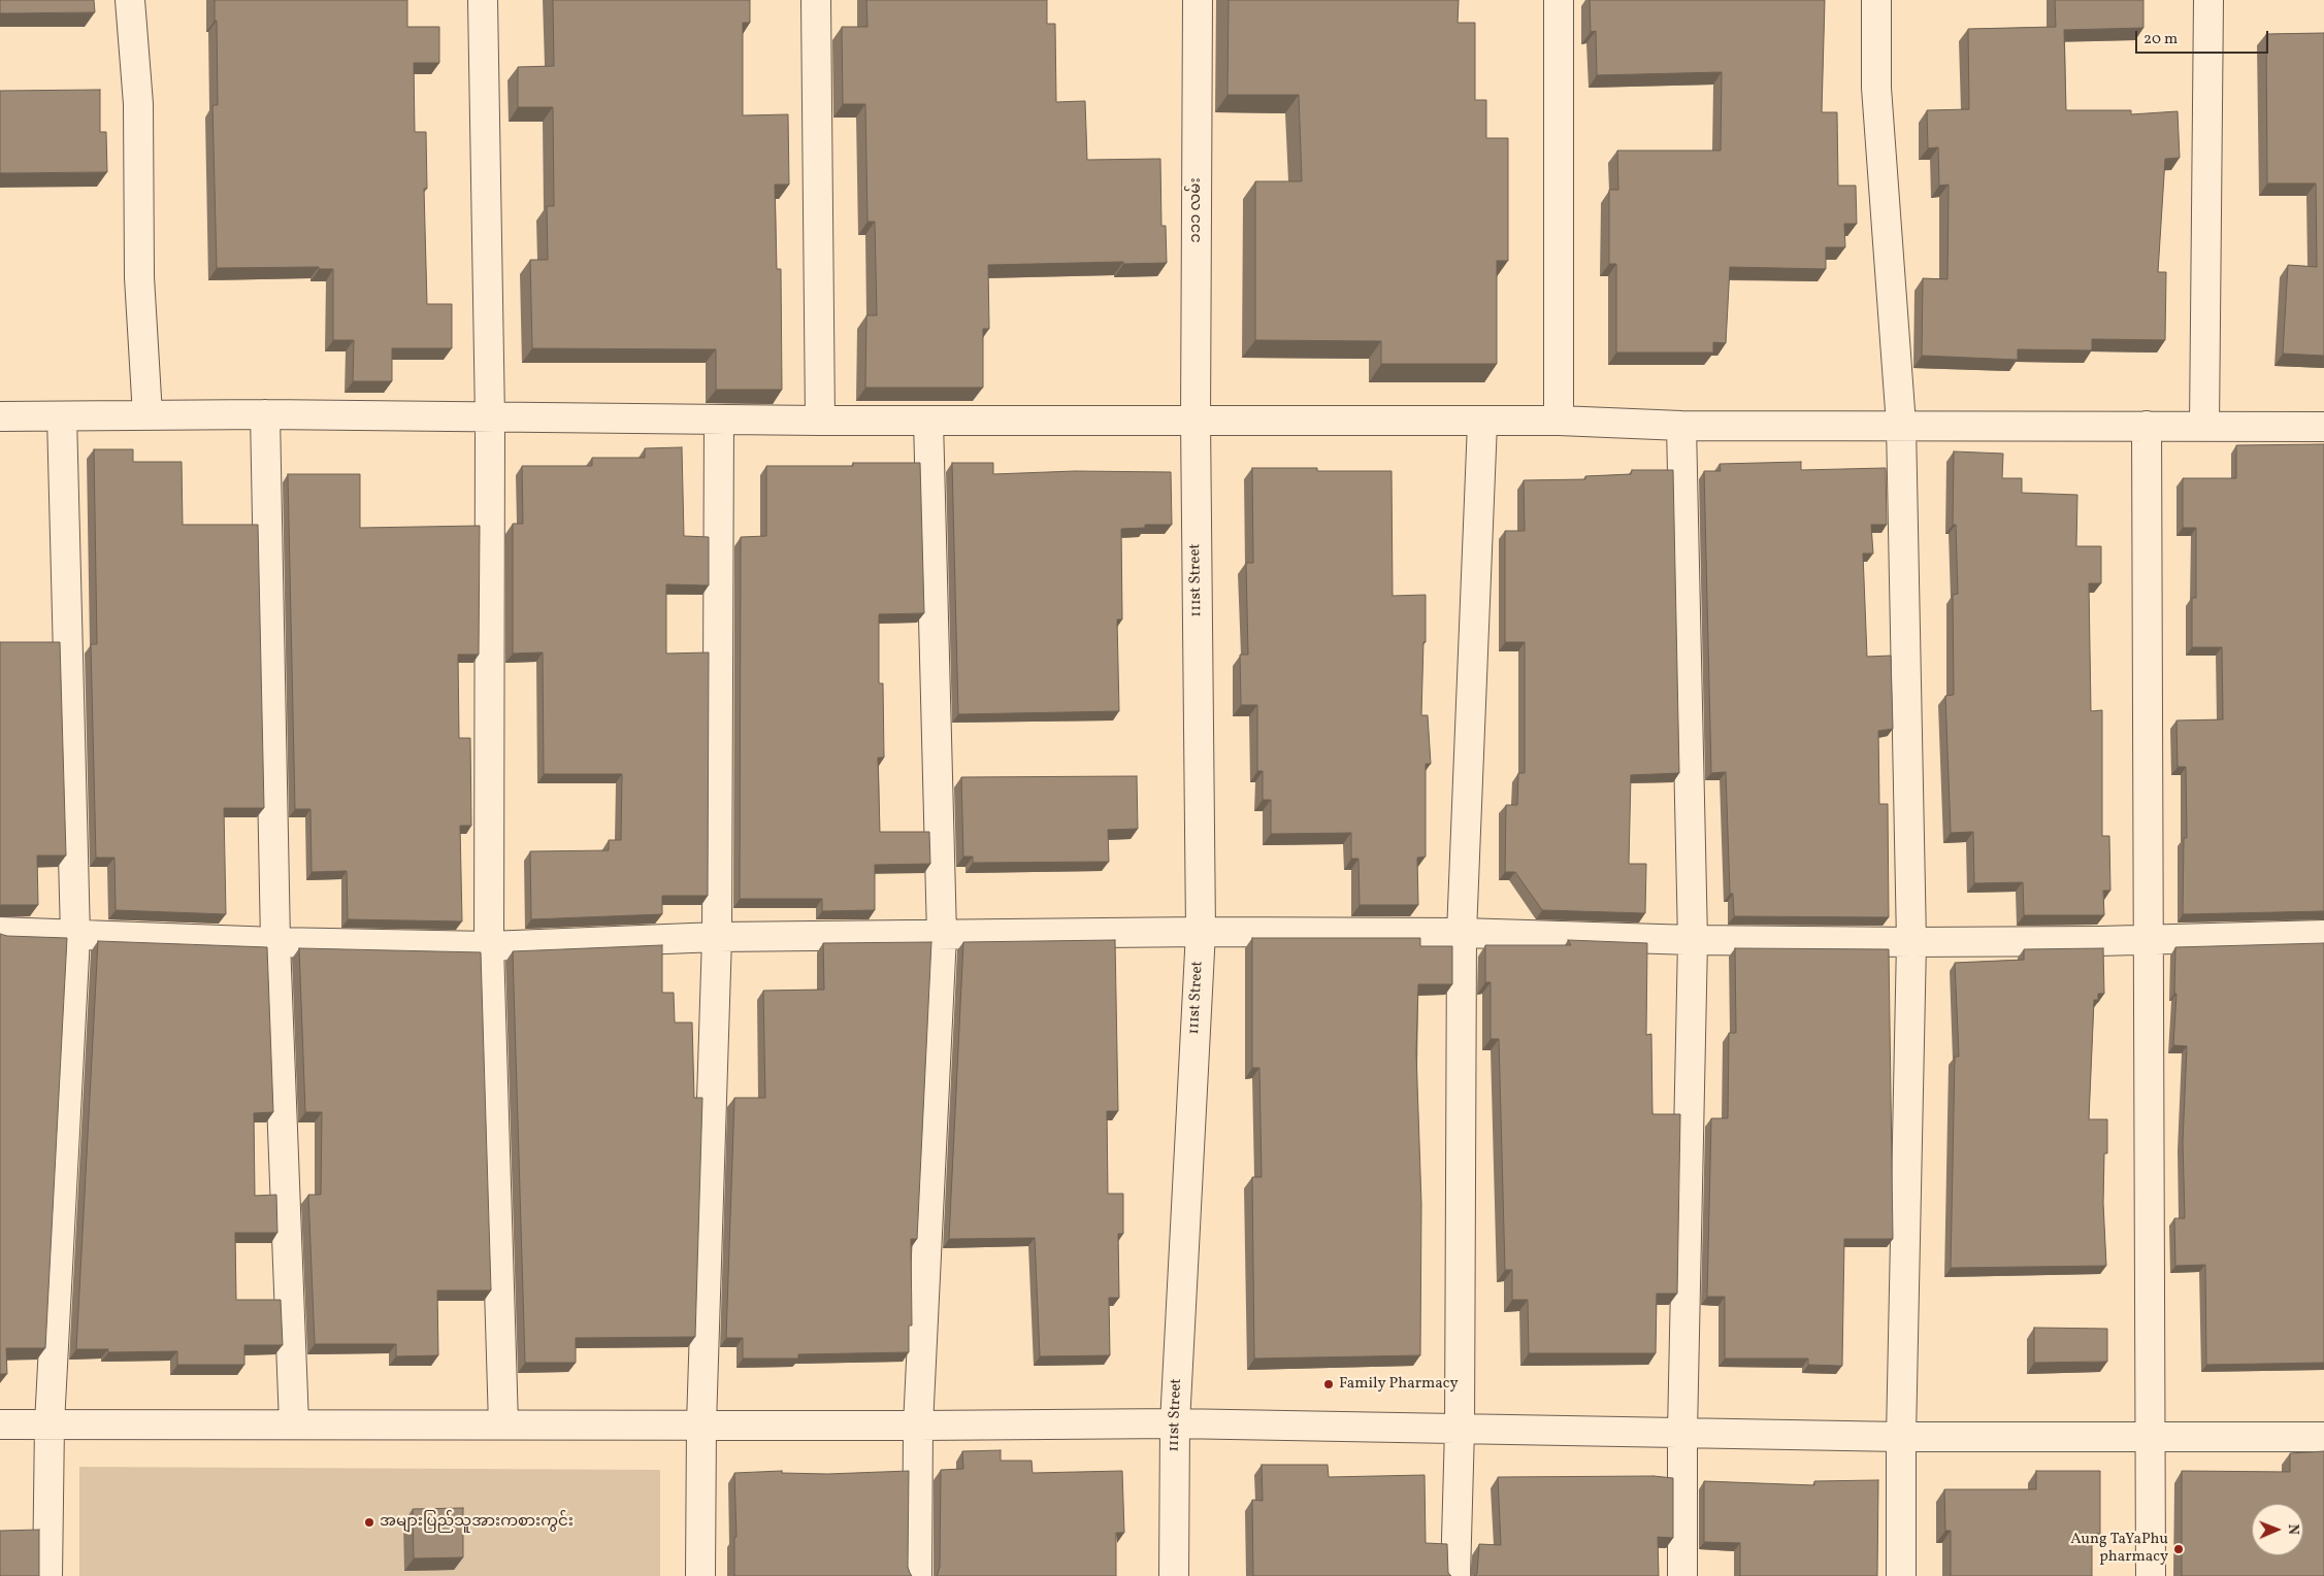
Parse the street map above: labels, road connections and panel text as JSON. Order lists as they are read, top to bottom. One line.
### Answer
{"streets":{"street":["၁၁၁ လမ်း","111st Street"]},"crossings":[["၁၁၁ လမ်း","111st Street"]],"places":["Family Pharmacy","အများပြည်သူအားကစားကွင်း","Aung TaYaPhu pharmacy"],"scale_bar":"20 m","north":"right"}
